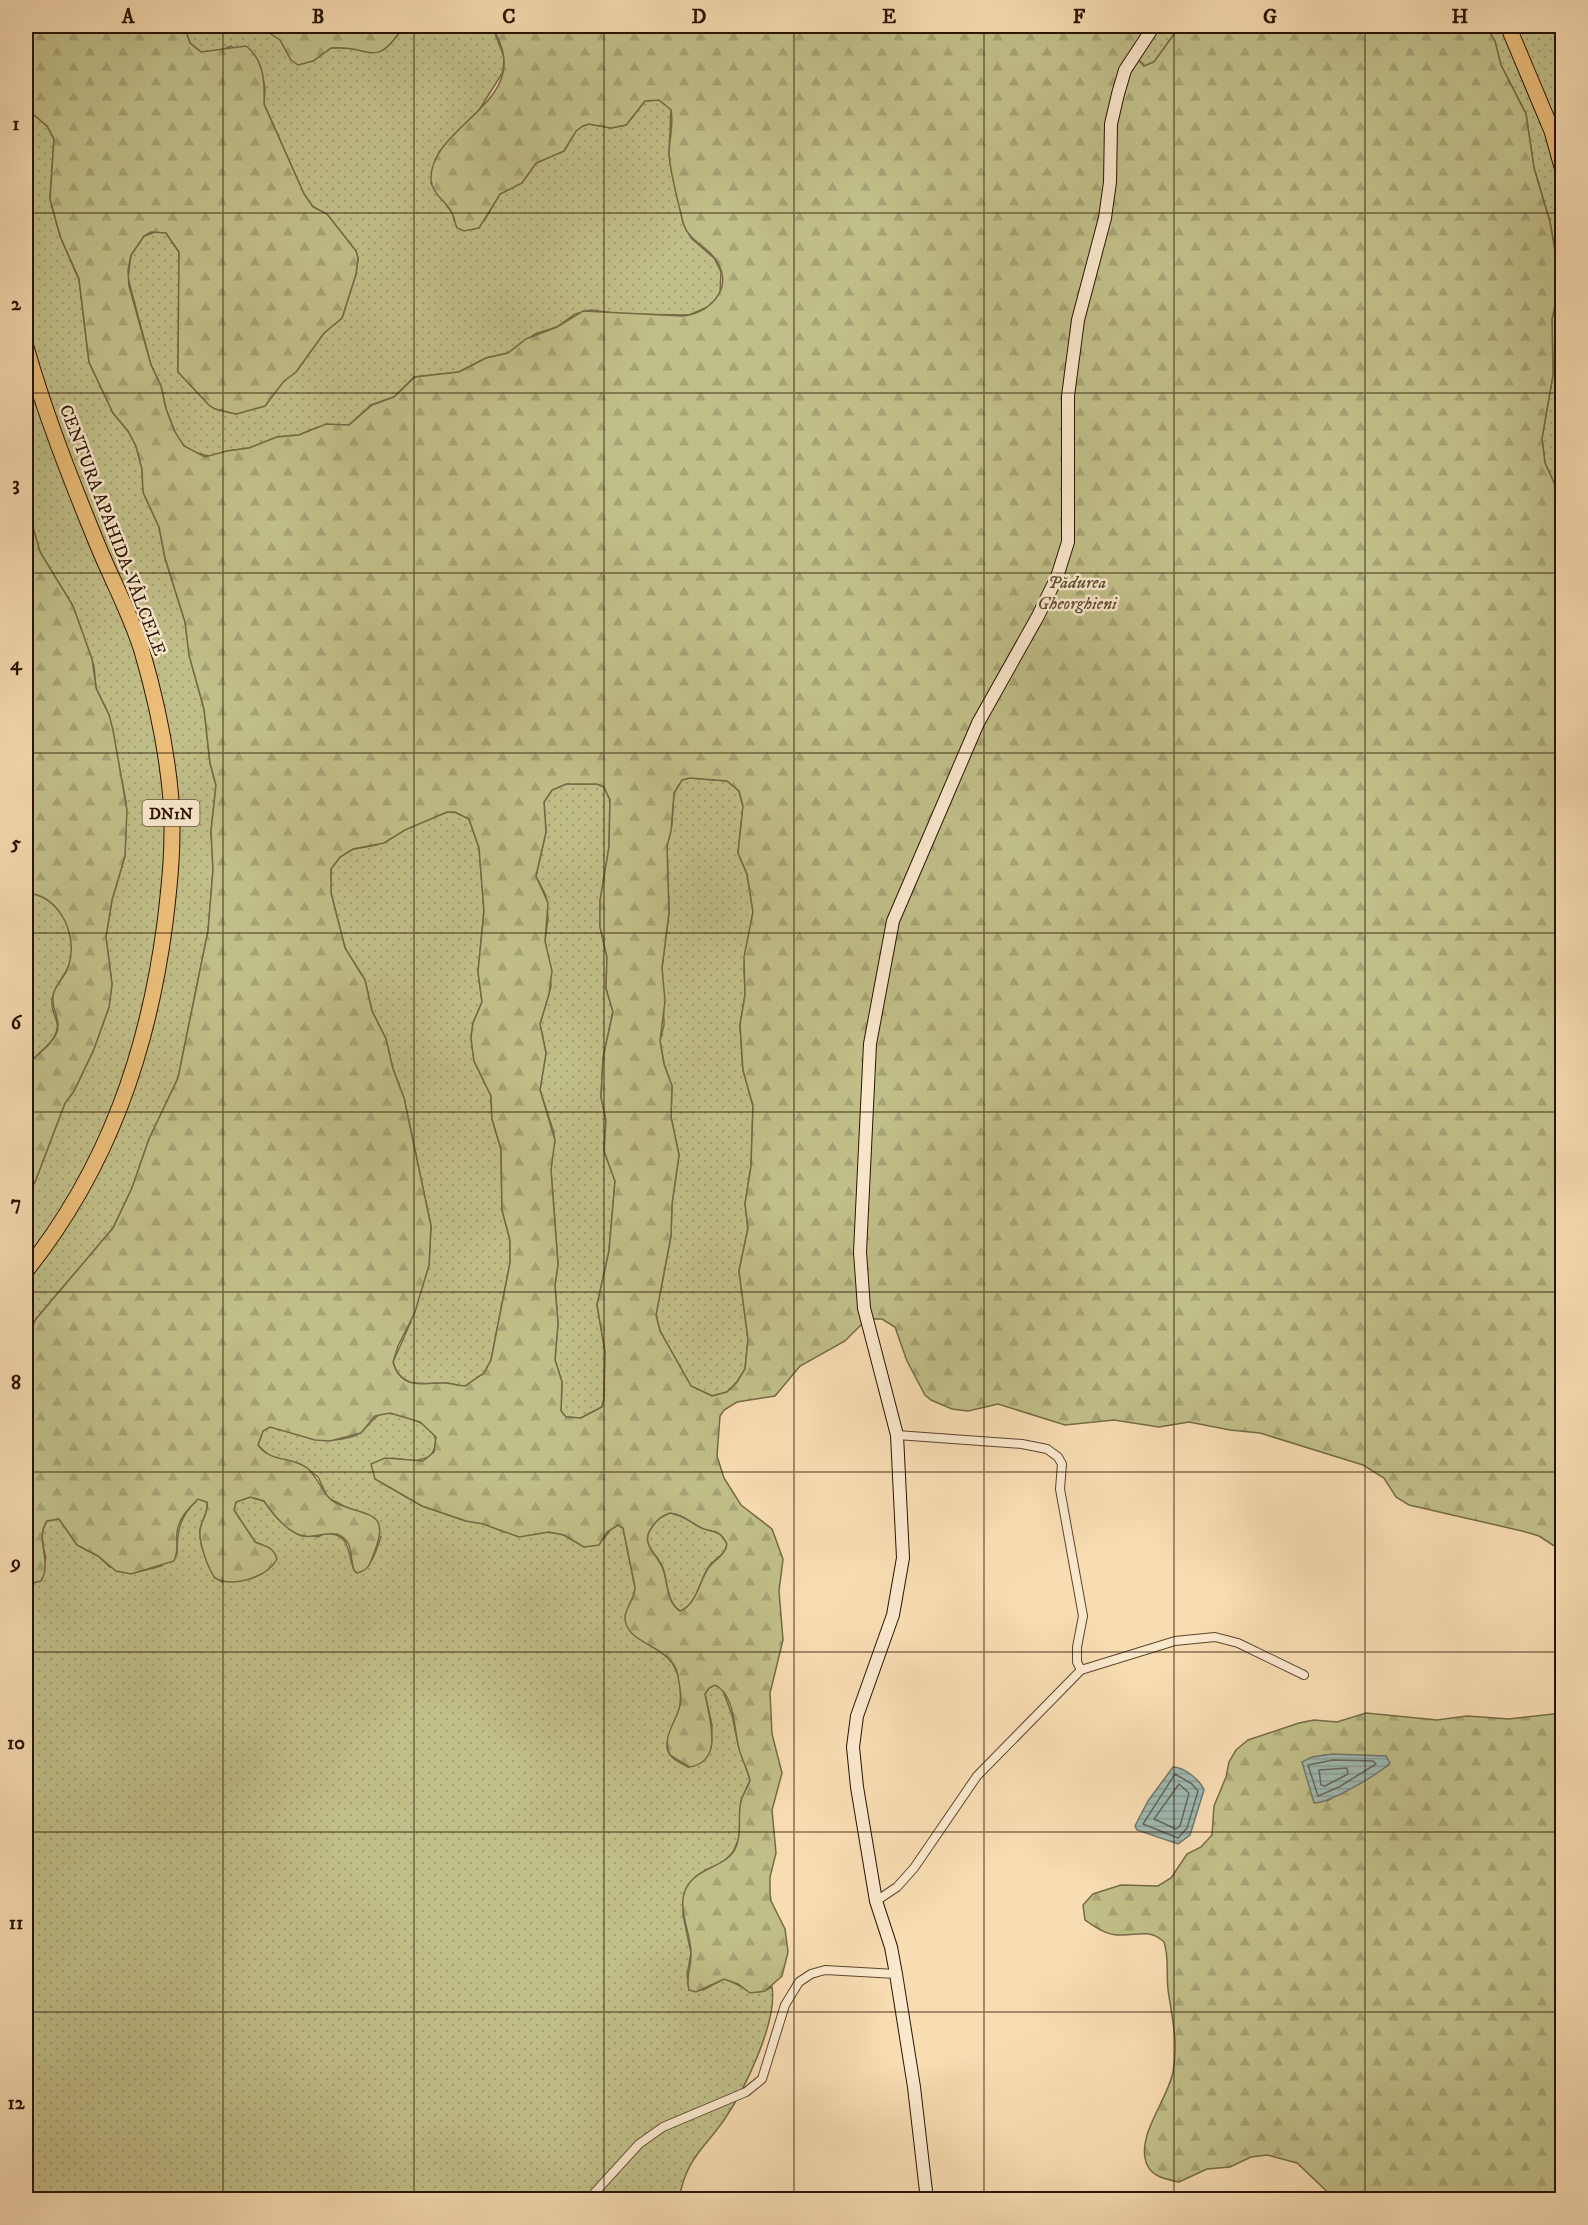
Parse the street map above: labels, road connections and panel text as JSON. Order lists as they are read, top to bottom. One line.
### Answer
{"streets":{"highway":["CENTURA APAHIDA-VÂLCELE","DN1N"]},"parks":["Pădurea Gheorghieni"],"grid":{"columns":["A","B","C","D","E","F","G","H"],"rows":["1","2","3","4","5","6","7","8","9","10","11","12"]}}
